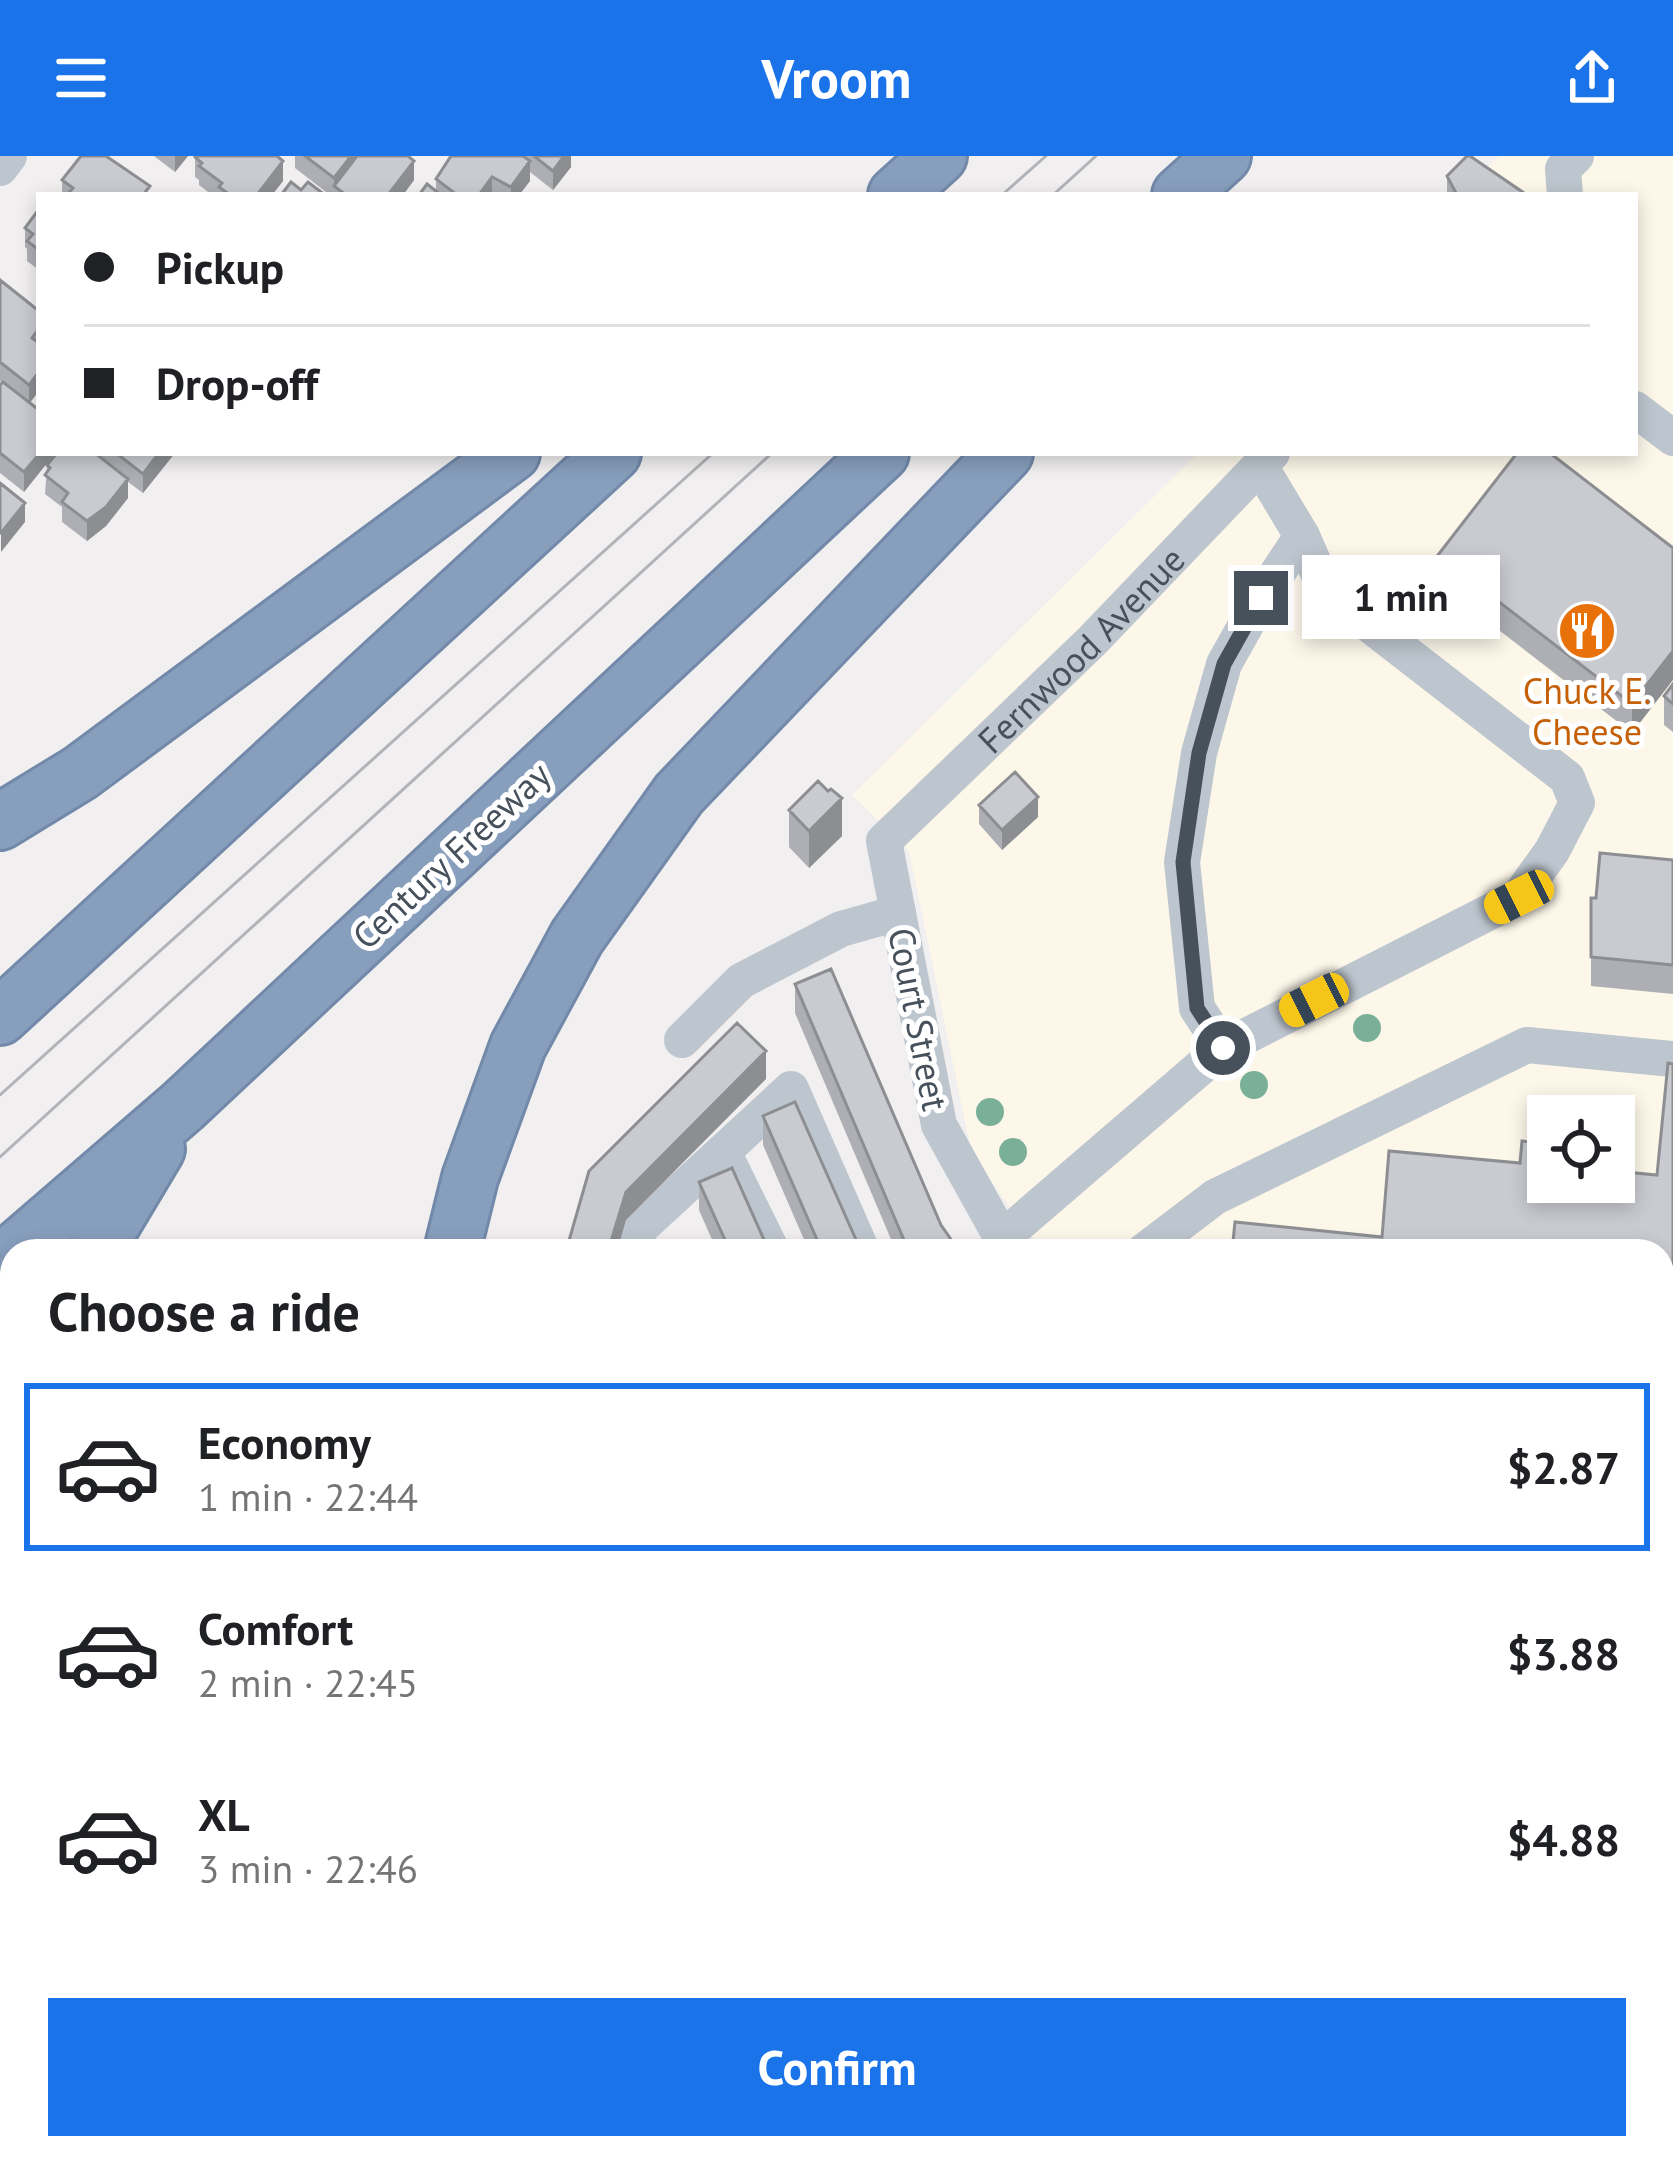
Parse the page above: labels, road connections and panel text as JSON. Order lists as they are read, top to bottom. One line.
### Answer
{"streets":{"highway":["Century Freeway"],"street":["Fernwood Avenue","Court Street"]},"crossings":[["Fernwood Avenue","Court Street"]],"places":{"restaurant":["Chuck E. Cheese"]},"page":{"header":"Vroom","banner":["Pickup","Drop-off"],"bubble":"1 min","heading":"Choose a ride","list":[{"name":"Economy","note":"1 min · 22:44","value":"$2.87"},{"name":"Comfort","note":"2 min · 22:45","value":"$3.88"},{"name":"XL","note":"3 min · 22:46","value":"$4.88"}],"buttons":"Confirm"}}
